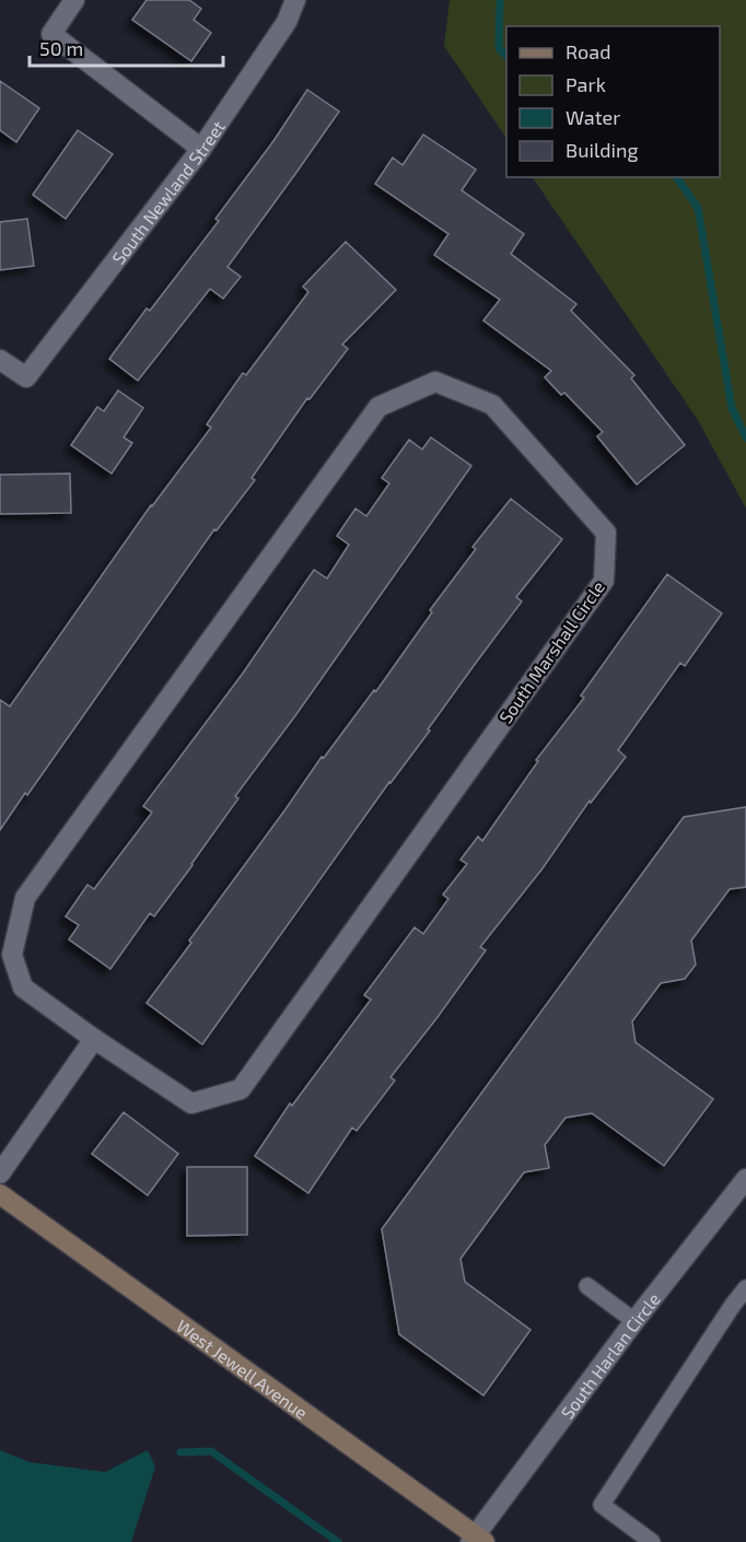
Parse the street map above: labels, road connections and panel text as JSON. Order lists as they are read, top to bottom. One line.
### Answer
{"streets":{"main road":["West Jewell Avenue"],"street":["South Newland Street","South Marshall Circle","South Harlan Circle"]},"crossings":[["South Harlan Circle","West Jewell Avenue"]],"legend":["Road","Park","Water","Building"],"scale_bar":"50 m"}
